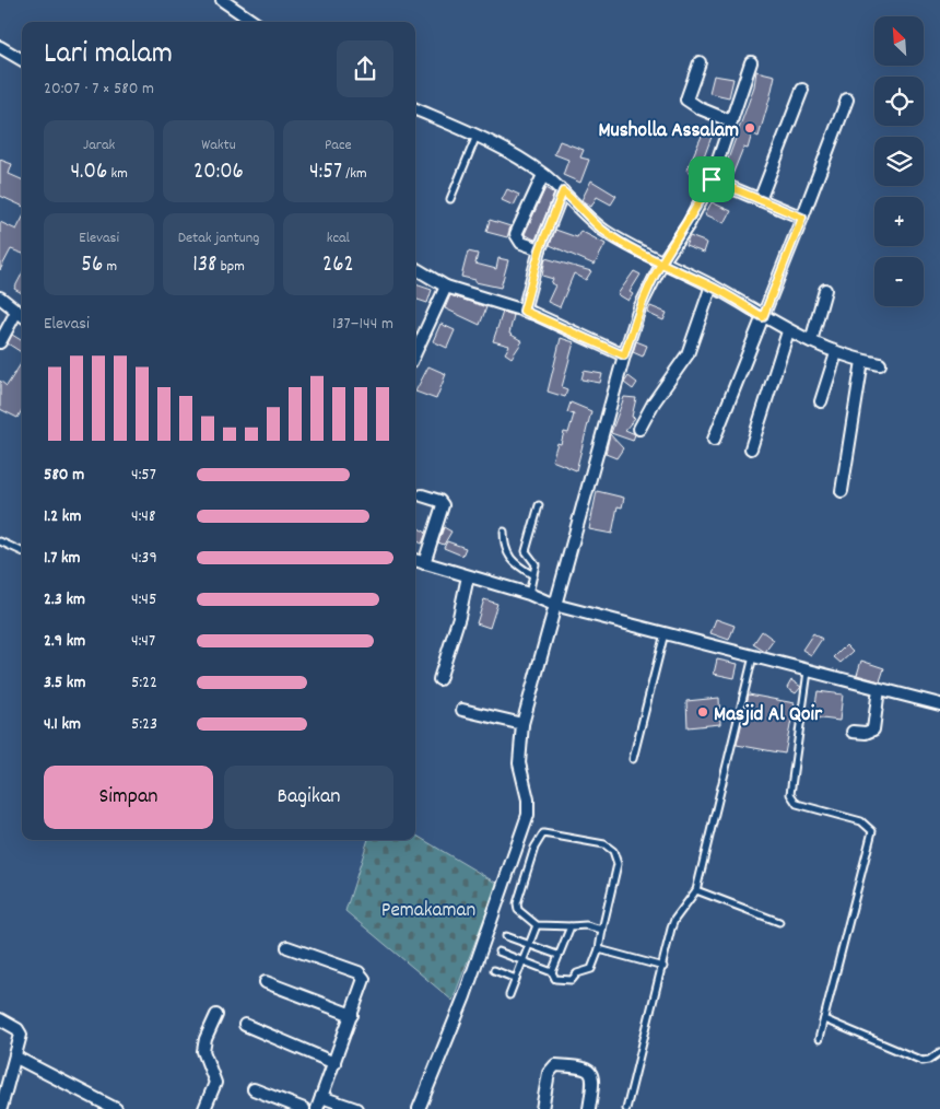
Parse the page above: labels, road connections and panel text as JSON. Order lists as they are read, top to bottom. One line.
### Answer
{"parks":["Pemakaman"],"places":["Musholla Assalam","Masjid Al Qoir"],"north":"top left","page":{"map_buttons":["+","−"],"heading":["Lari malam","20:07 · 7 × 580 m"],"stats":[["Jarak","4.06 km"],["Waktu","20:06"],["Pace","4:57 /km"],["Elevasi","56 m"],["Detak jantung","138 bpm"],["kcal","262"]],"chart":["Elevasi","137–144 m"],"list":[{"name":"580 m","note":"4:57"},{"name":"1.2 km","note":"4:48"},{"name":"1.7 km","note":"4:39"},{"name":"2.3 km","note":"4:45"},{"name":"2.9 km","note":"4:47"},{"name":"3.5 km","note":"5:22"},{"name":"4.1 km","note":"5:23"}],"buttons":["Simpan","Bagikan"]}}
